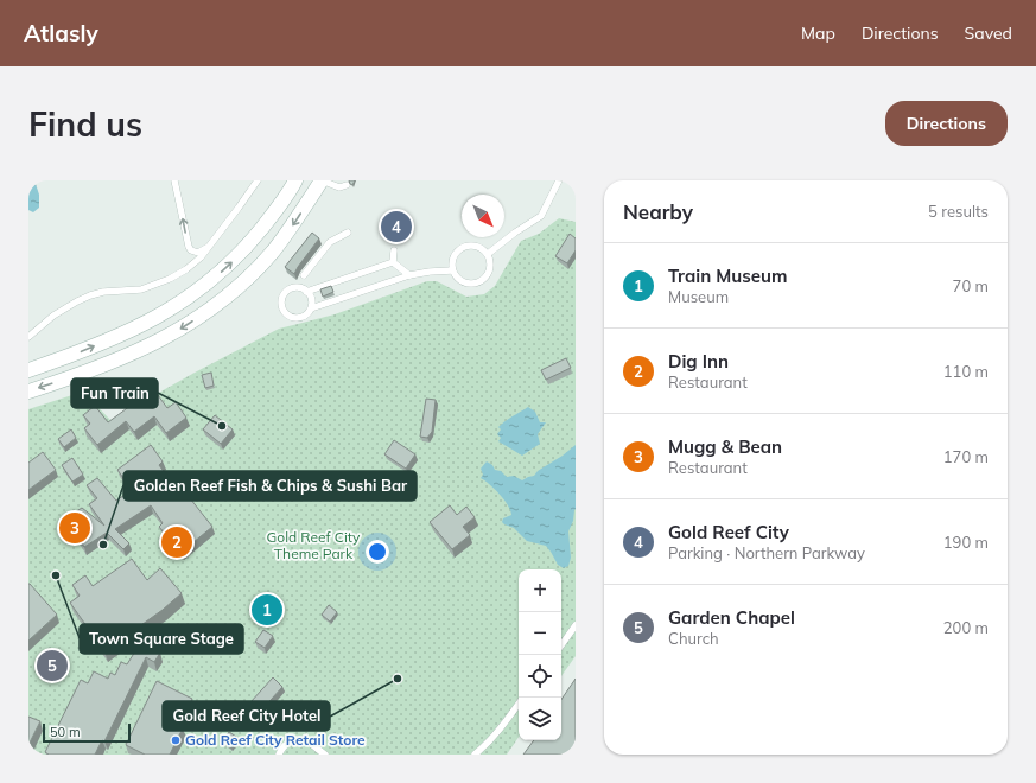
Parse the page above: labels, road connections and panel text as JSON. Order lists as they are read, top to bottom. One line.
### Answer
{"parks":["Gold Reef City Theme Park"],"places":["Fun Train","Golden Reef Fish & Chips & Sushi Bar","Town Square Stage","Gold Reef City Hotel","Gold Reef City Retail Store"],"scale_bar":"50 m","north":"bottom right","page":{"header":"Atlasly","nav":["Map","Directions","Saved"],"buttons":"Directions","title":"Find us","heading":["Nearby","5 results"],"pins":["4","3","2","1","5"],"list":[{"mark":"1","name":"Train Museum","note":"Museum","value":"70 m"},{"mark":"2","name":"Dig Inn","note":"Restaurant","value":"110 m"},{"mark":"3","name":"Mugg & Bean","note":"Restaurant","value":"170 m"},{"mark":"4","name":"Gold Reef City","note":"Parking · Northern Parkway","value":"190 m"},{"mark":"5","name":"Garden Chapel","note":"Church","value":"200 m"}],"map_buttons":["+","−"],"scale":"50 m"}}
